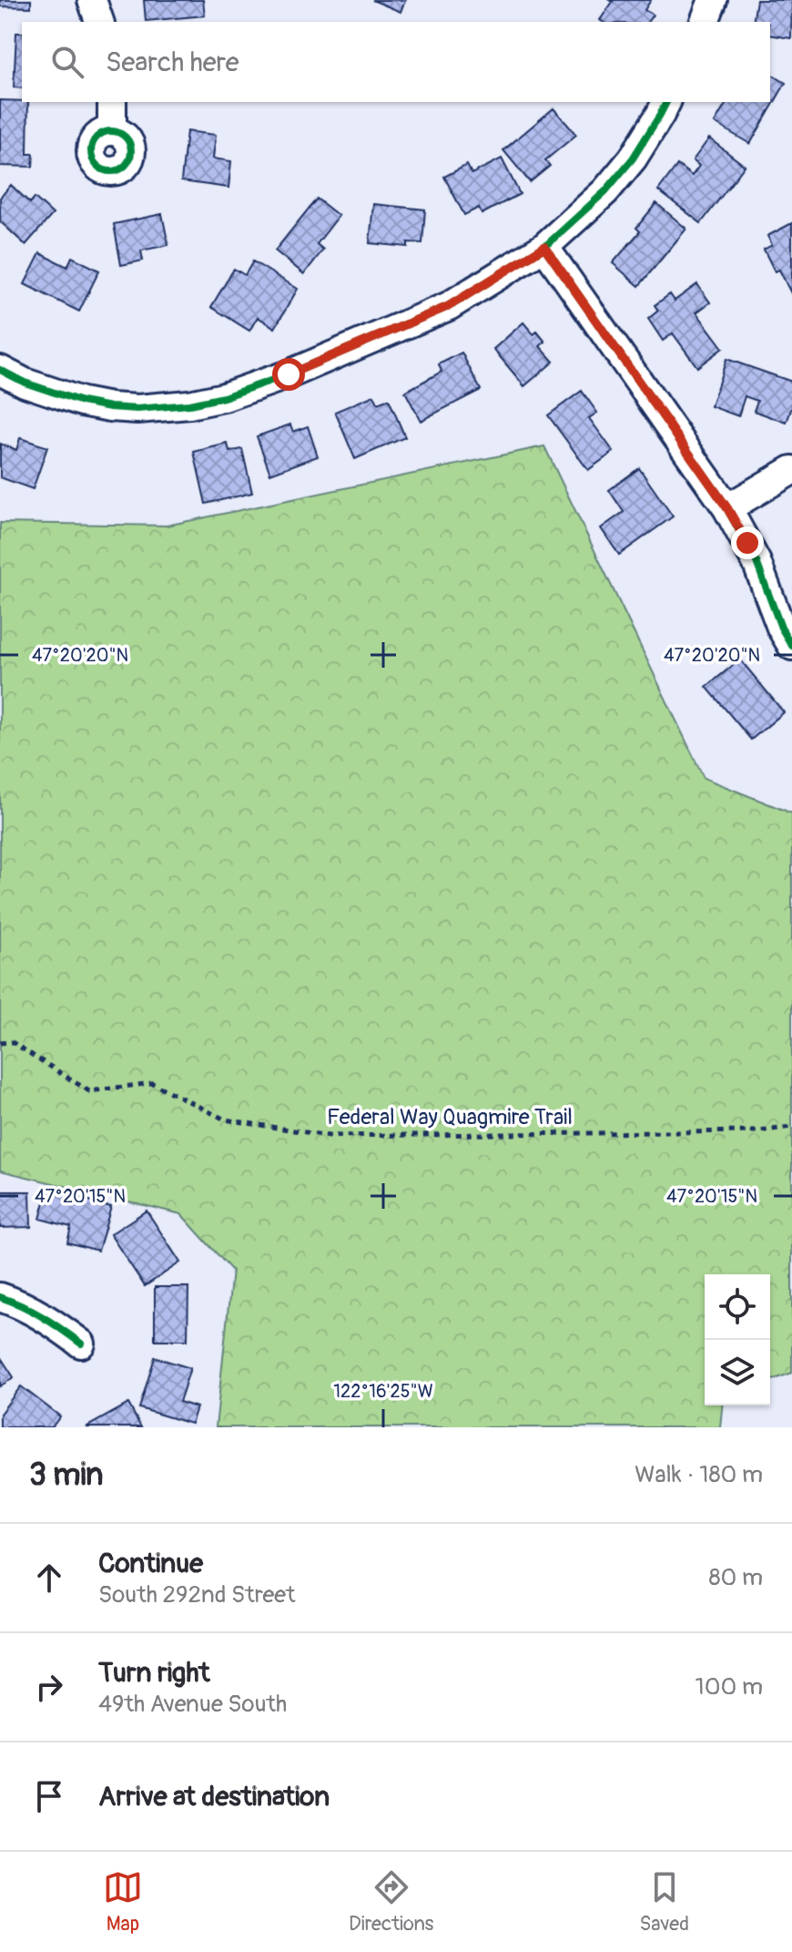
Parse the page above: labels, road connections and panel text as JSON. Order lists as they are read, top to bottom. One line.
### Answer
{"streets":{"path":["Federal Way Quagmire Trail"]},"page":{"search":"Search here","heading":["3 min","Walk · 180 m"],"list":[["Continue","South 292nd Street","80 m"],["Turn right","49th Avenue South","100 m"],"Arrive at destination"],"nav":["Map","Directions","Saved"]},"coordinates":["47°20'20\"N","47°20'15\"N","122°16'25\"W"]}
